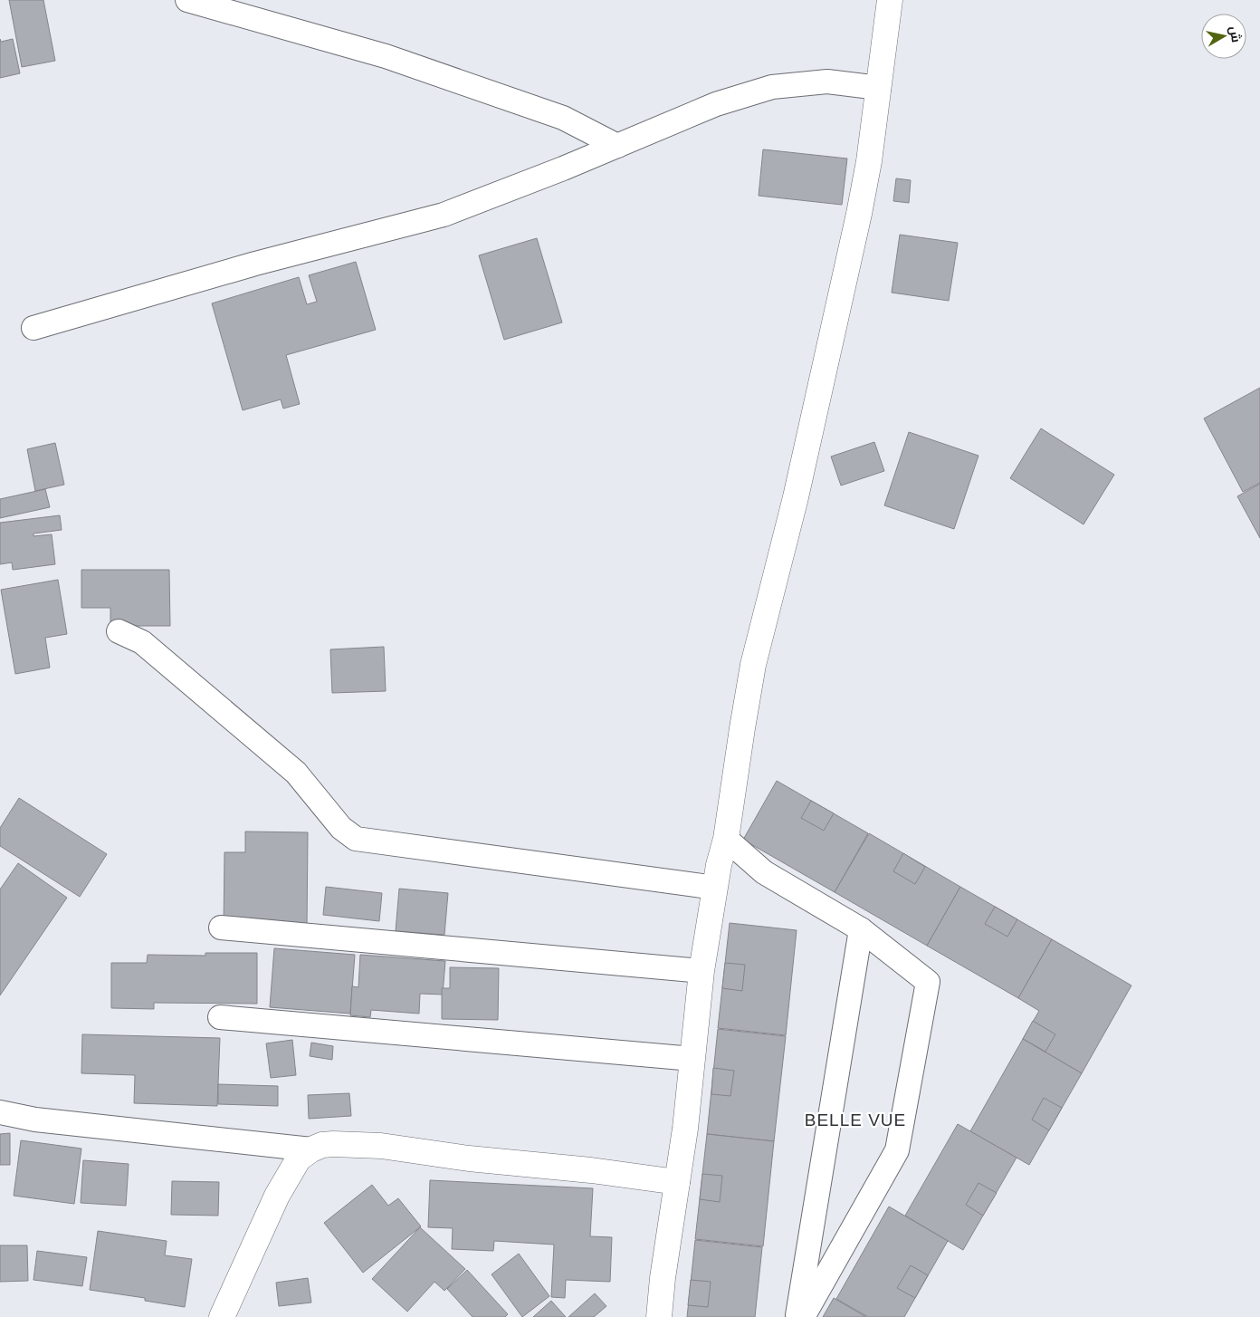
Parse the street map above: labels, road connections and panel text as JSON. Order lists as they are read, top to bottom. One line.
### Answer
{"districts":["BELLE VUE"],"north":"right"}
